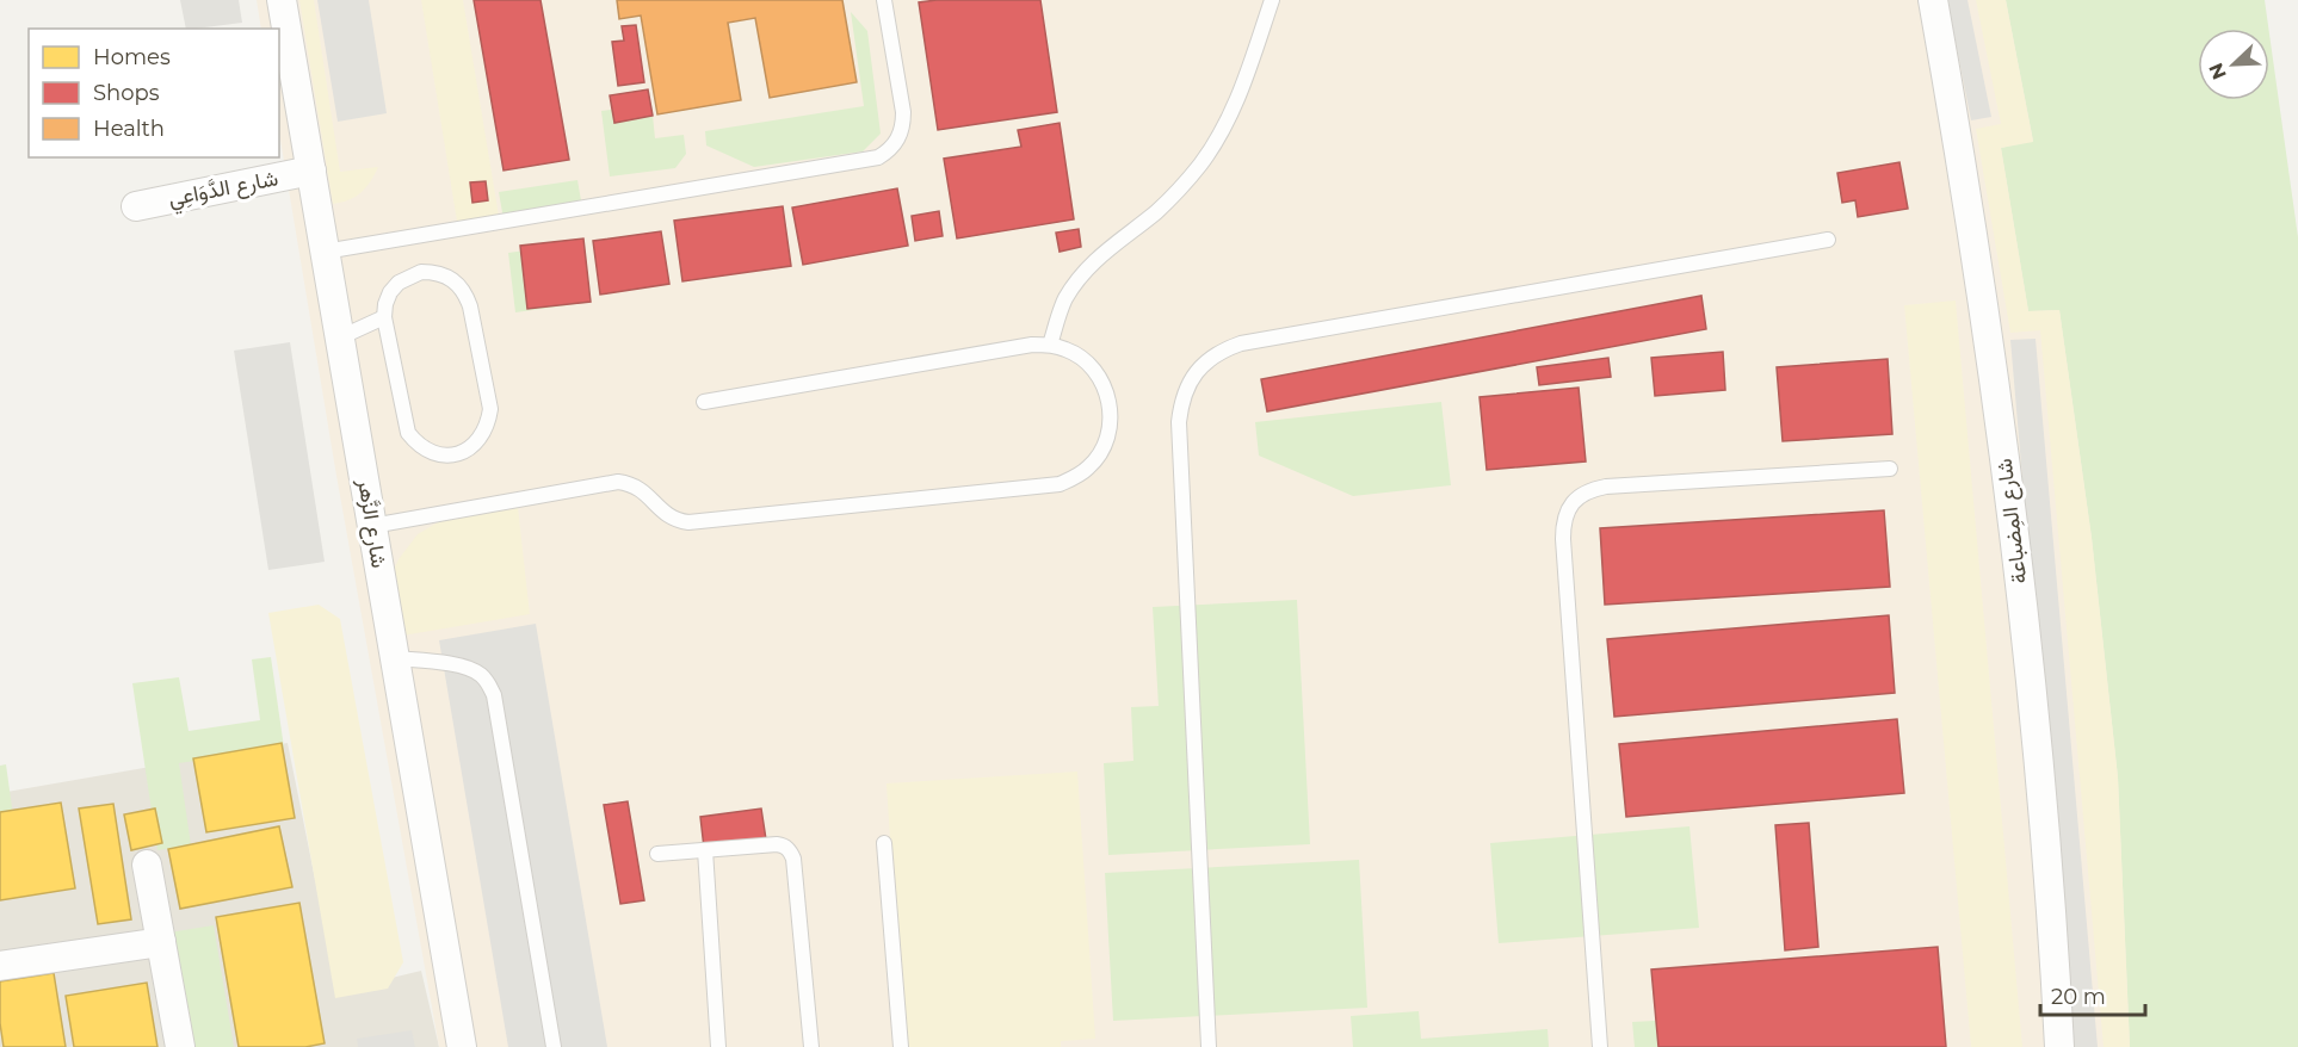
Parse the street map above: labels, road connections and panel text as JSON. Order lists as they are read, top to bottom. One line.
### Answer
{"streets":{"street":["شارع الدَّوَاعِي","شارع المِضباعة","شارع الزَّهر"]},"crossings":[["شارع الدَّوَاعِي","شارع الزَّهر"]],"legend":["Homes","Shops","Health"],"scale_bar":"20 m","north":"bottom left"}
